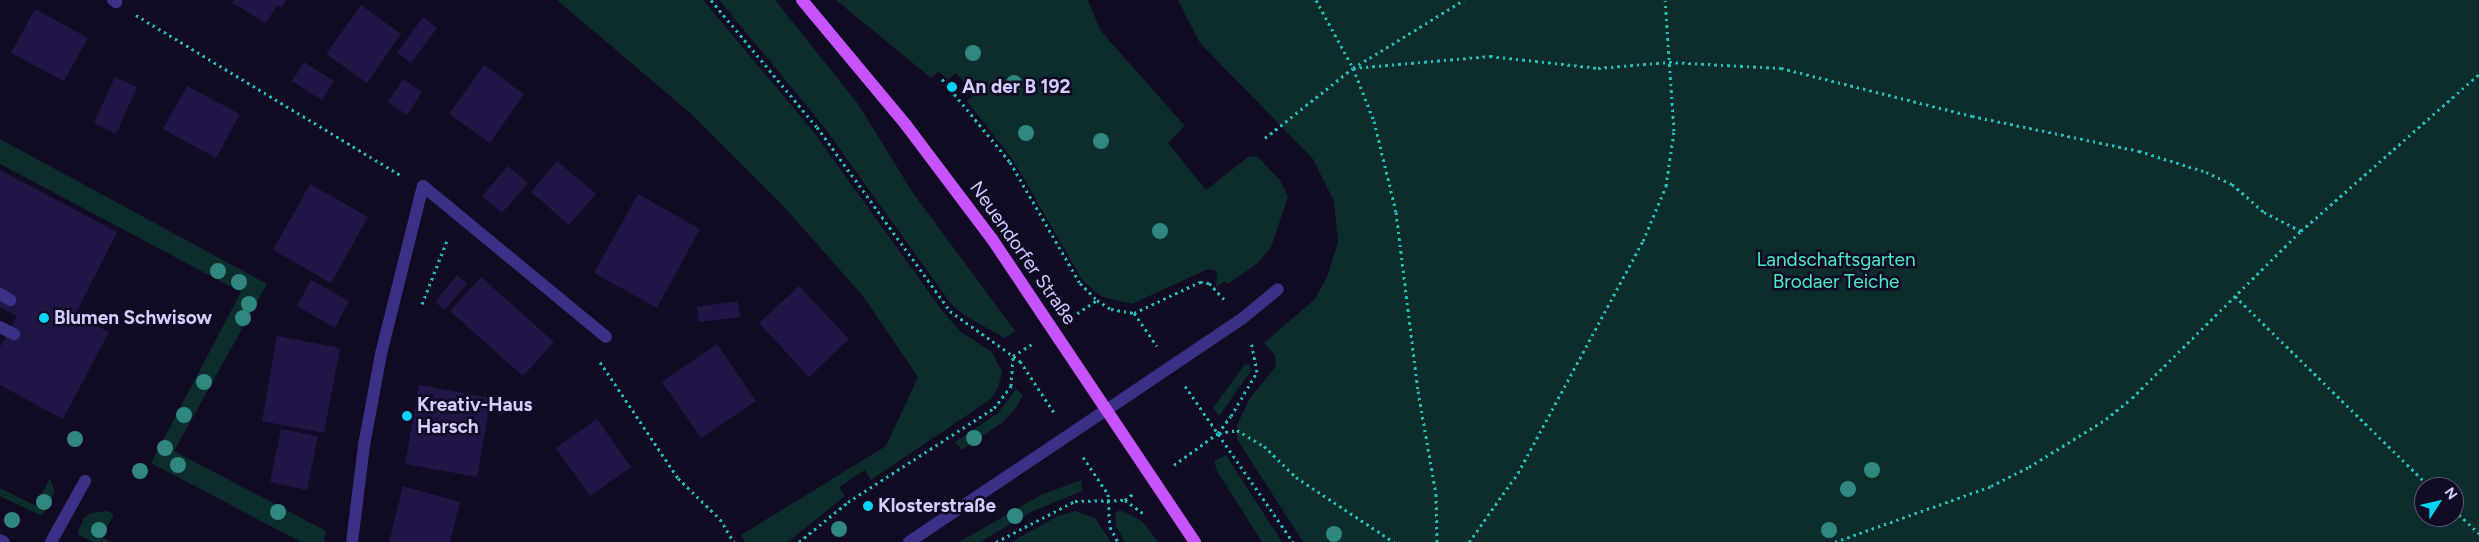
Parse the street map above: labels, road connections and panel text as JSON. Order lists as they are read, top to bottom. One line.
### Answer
{"streets":{"main road":["Neuendorfer Straße"]},"parks":["Landschaftsgarten Brodaer Teiche"],"places":["An der B 192","Blumen Schwisow","Kreativ-Haus Harsch","Klosterstraße"],"north":"top right"}
